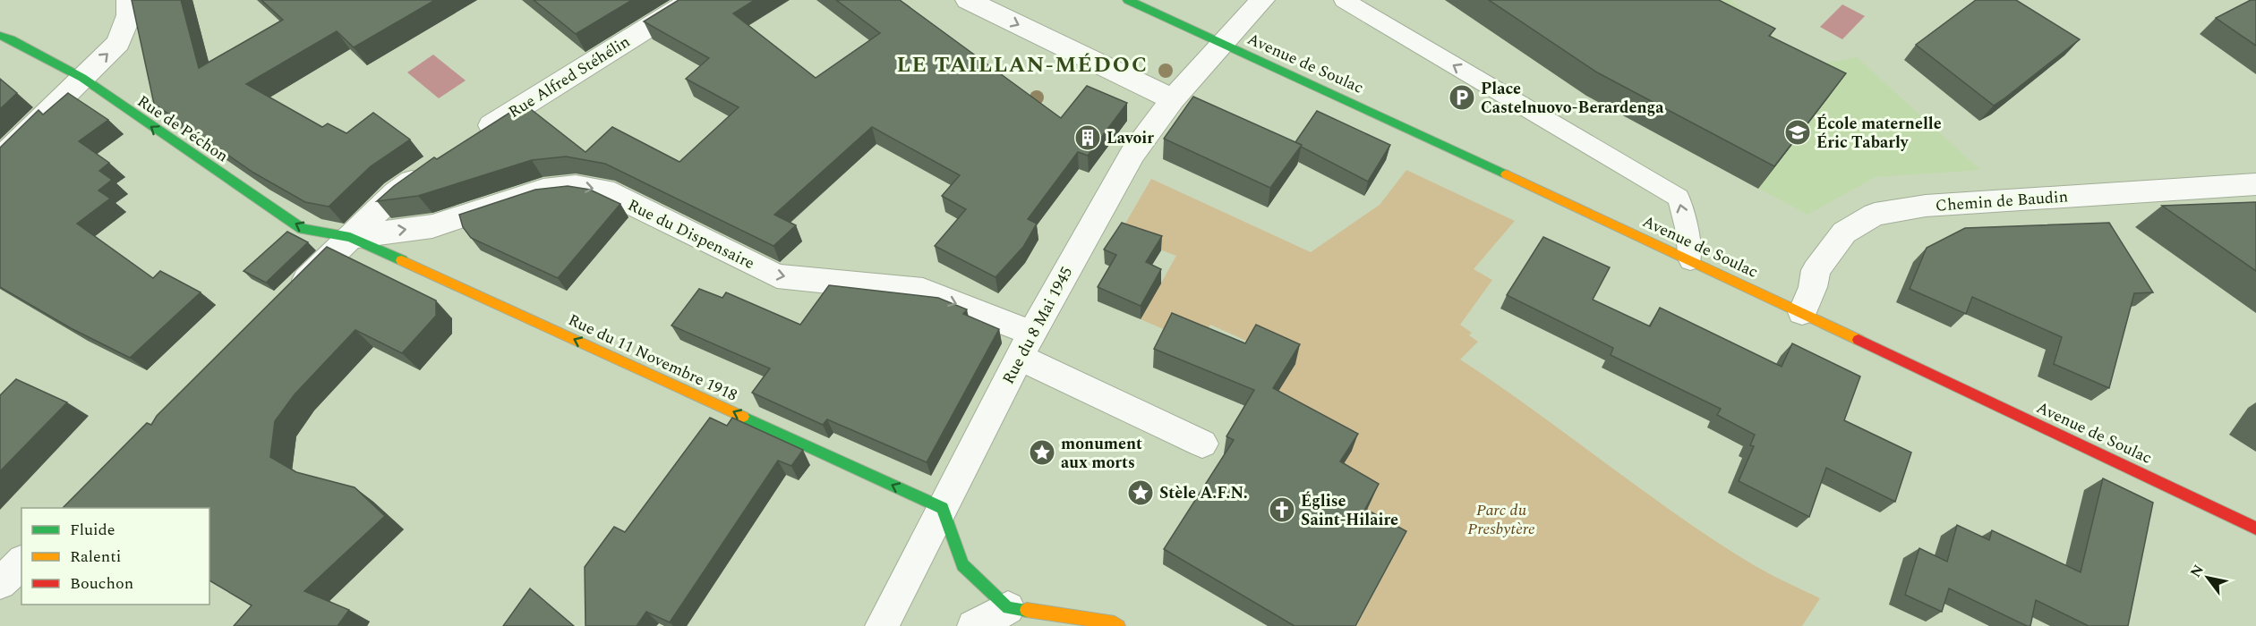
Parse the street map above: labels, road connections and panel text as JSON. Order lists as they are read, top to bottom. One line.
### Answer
{"streets":{"street":["Avenue de Soulac","Rue Alfred Stéhélin","Rue de Péchon","Chemin de Baudin","Rue du Dispensaire","Rue du 8 Mai 1945","Rue du 11 Novembre 1918"]},"crossings":[["Avenue de Soulac","Chemin de Baudin"],["Avenue de Soulac","Rue du 8 Mai 1945"],["Rue de Péchon","Rue du Dispensaire"],["Rue de Péchon","Rue du 11 Novembre 1918"],["Rue du Dispensaire","Rue du 8 Mai 1945"],["Rue du Dispensaire","Rue du 11 Novembre 1918"],["Rue du 8 Mai 1945","Rue du 11 Novembre 1918"]],"one_way":["Rue de Péchon","Rue du Dispensaire","Rue du 11 Novembre 1918"],"districts":["LE TAILLAN-MÉDOC"],"parks":["Parc du Presbytère"],"places":{"parking":["Place Castelnuovo-Berardenga"],"school or university":["École maternelle Éric Tabarly"],"building":["Lavoir"],"place":["monument aux morts","Stèle A.F.N."],"church":["Église Saint-Hilaire"]},"legend":["Fluide","Ralenti","Bouchon"],"north":"top left"}
